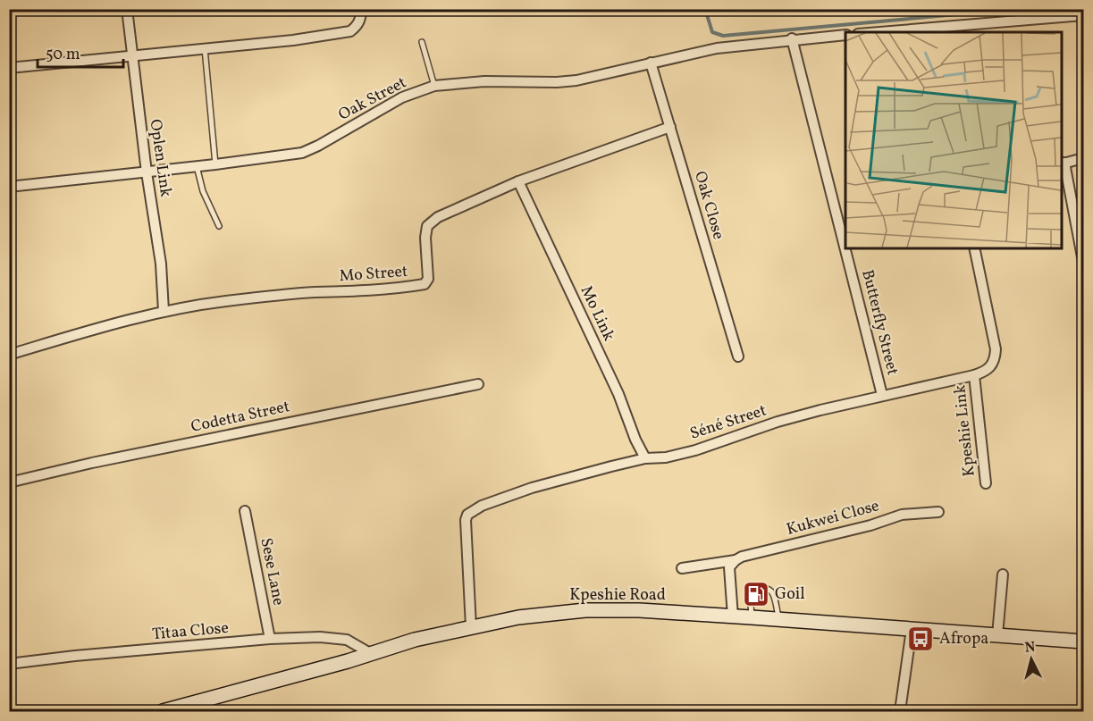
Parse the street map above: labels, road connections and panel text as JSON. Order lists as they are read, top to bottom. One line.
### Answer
{"streets":{"street":["Oak Street","Oplen Link","Oak Close","Mo Street","Mo Link","Butterfly Street","Codetta Street","Séné Street","Kpeshie Link","Kukwei Close","Sese Lane","Kpeshie Road","Titaa Close"]},"crossings":[["Oak Street","Oplen Link"],["Oak Street","Oak Close"],["Oak Street","Butterfly Street"],["Oplen Link","Mo Street"],["Oak Close","Mo Street"],["Mo Street","Mo Link"],["Mo Link","Séné Street"],["Butterfly Street","Séné Street"],["Séné Street","Kpeshie Link"],["Séné Street","Kpeshie Road"],["Sese Lane","Titaa Close"],["Kpeshie Road","Titaa Close"]],"places":{"fuel station":["Goil"],"bus stop":["Afropa"]},"scale_bar":"50 m","north":"top"}
